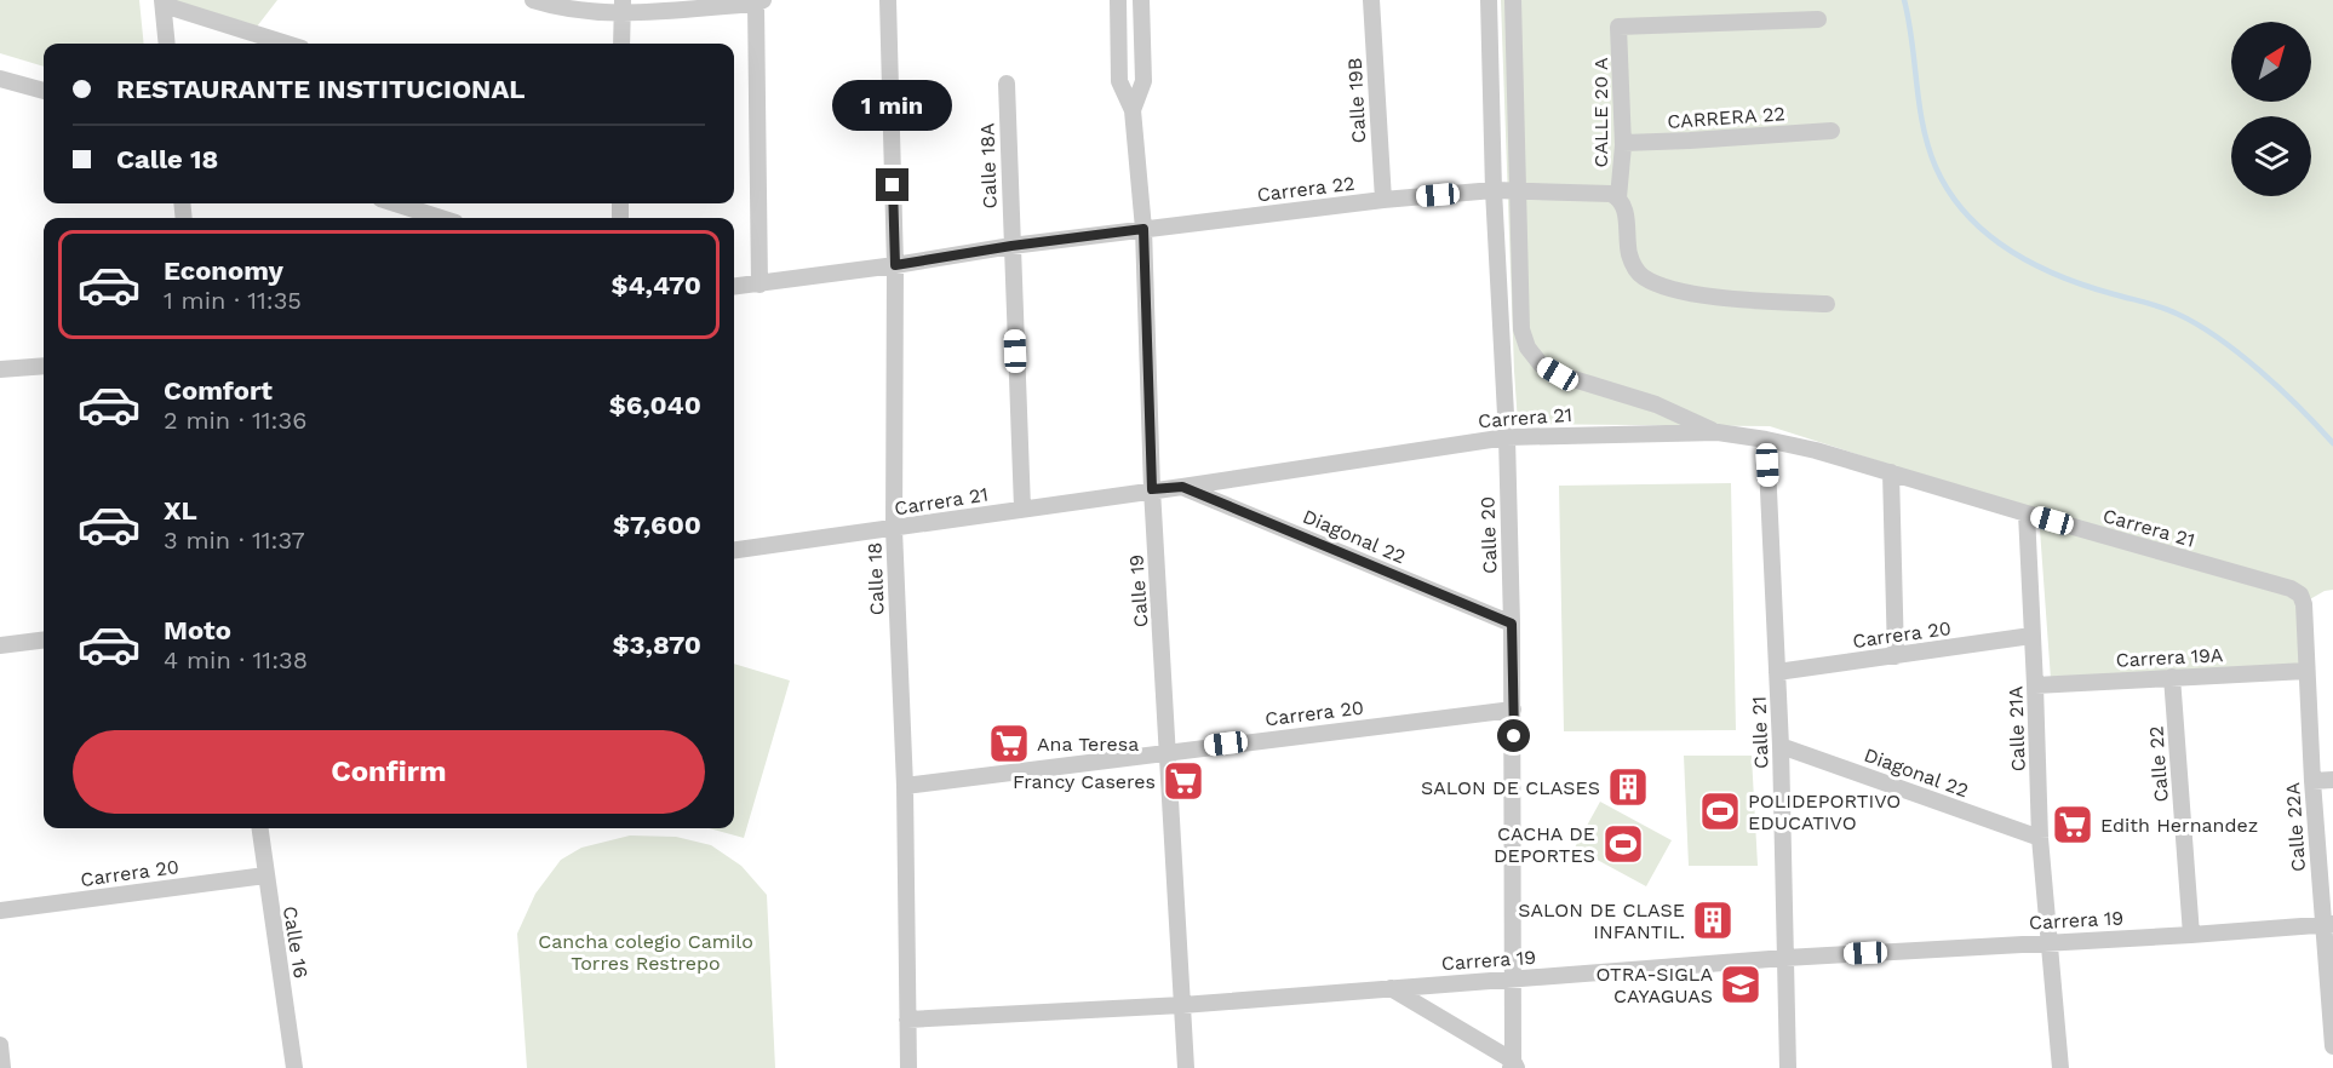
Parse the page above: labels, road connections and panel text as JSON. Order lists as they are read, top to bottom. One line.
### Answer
{"streets":{"street":["Calle 19B","CALLE 20 A","CARRERA 22","Calle 18A","Carrera 22","Carrera 21","Calle 20","Diagonal 22","Calle 18","Calle 19","Carrera 20","Carrera 19A","Calle 21A","Calle 21","Calle 22","Calle 22A","Carrera 19","Calle 16"]},"crossings":[["Calle 19B","Carrera 22"],["CALLE 20 A","CARRERA 22"],["CALLE 20 A","Carrera 22"],["Calle 18A","Carrera 22"],["Calle 18A","Carrera 21"],["Carrera 22","Calle 20"],["Carrera 22","Calle 18"],["Carrera 22","Calle 19"],["Carrera 21","Calle 20"],["Carrera 21","Diagonal 22"],["Carrera 21","Calle 18"],["Carrera 21","Calle 19"],["Carrera 21","Calle 21A"],["Carrera 21","Calle 21"],["Carrera 21","Calle 22A"],["Calle 20","Diagonal 22"],["Calle 20","Carrera 20"],["Calle 20","Carrera 19"],["Diagonal 22","Calle 21A"],["Diagonal 22","Calle 21"],["Calle 18","Carrera 20"],["Calle 18","Carrera 19"],["Calle 19","Carrera 20"],["Calle 19","Carrera 19"],["Carrera 20","Calle 21A"],["Carrera 20","Calle 21"],["Carrera 20","Calle 16"],["Carrera 19A","Calle 21A"],["Carrera 19A","Calle 22"],["Carrera 19A","Calle 22A"],["Calle 21A","Carrera 19"],["Calle 21","Carrera 19"],["Calle 22","Carrera 19"],["Calle 22A","Carrera 19"]],"parks":["Cancha colegio Camilo Torres Restrepo"],"places":{"supermarket":["Ana Teresa","Francy Caseres","Edith Hernandez"],"building":["SALON DE CLASES","SALON DE CLASE INFANTIL."],"sports":["POLIDEPORTIVO EDUCATIVO","CACHA DE DEPORTES"],"school or university":["OTRA-SIGLA CAYAGUAS"]},"north":"top right","page":{"banner":["RESTAURANTE INSTITUCIONAL","Calle 18"],"bubble":"1 min","list":[{"name":"Economy","note":"1 min · 11:35","value":"$4,470"},{"name":"Comfort","note":"2 min · 11:36","value":"$6,040"},{"name":"XL","note":"3 min · 11:37","value":"$7,600"},{"name":"Moto","note":"4 min · 11:38","value":"$3,870"}],"buttons":"Confirm"}}
